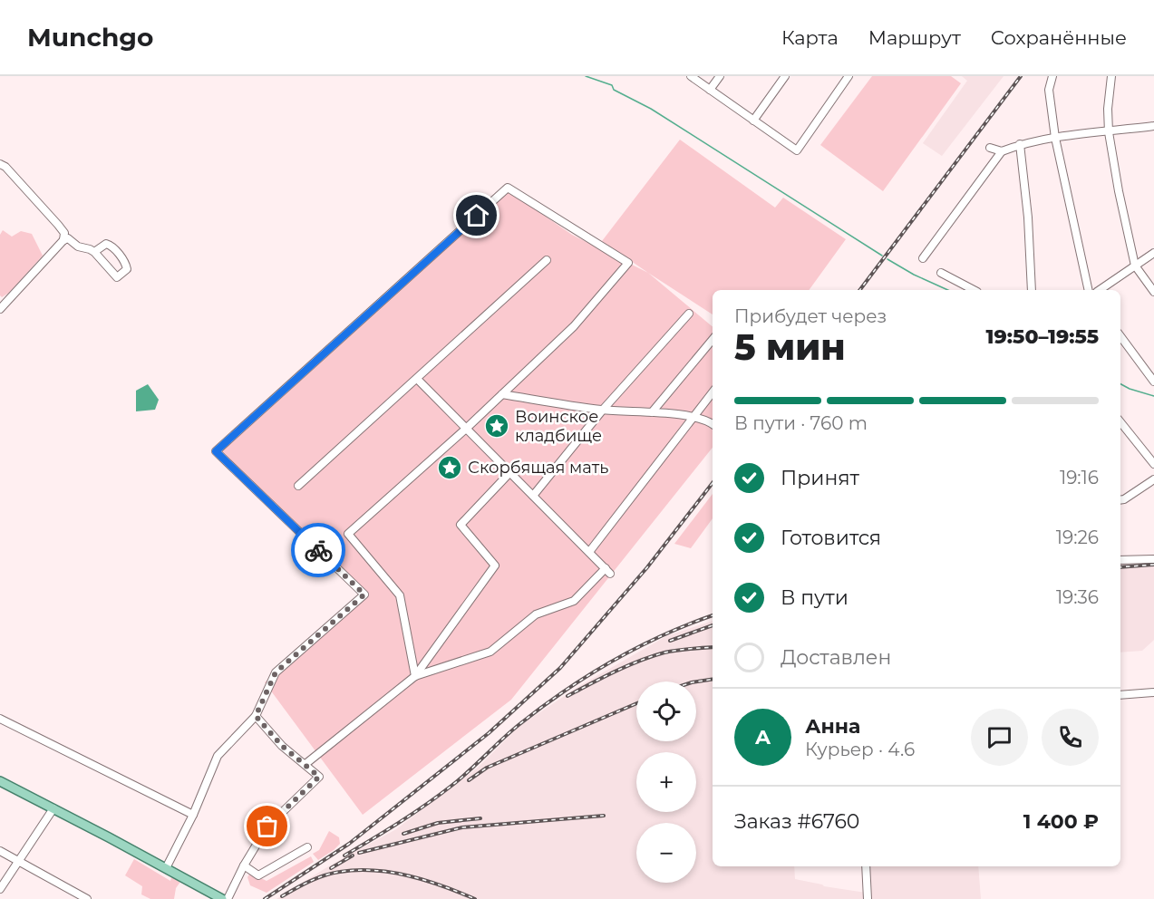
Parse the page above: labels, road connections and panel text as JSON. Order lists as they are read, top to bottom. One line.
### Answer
{"places":{"place":["Воинское кладбище","Скорбящая мать"]},"page":{"header":"Munchgo","nav":["Карта","Маршрут","Сохранённые"],"heading":["5 мин","Прибудет через","19:50–19:55"],"panel":["Анна","Курьер · 4.6","Заказ #6760","1 400 ₽"],"bar":"В пути · 760 m","list":[["Принят","19:16"],["Готовится","19:26"],["В пути","19:36"],"Доставлен"],"map_buttons":["+","−"],"round":"А"}}
